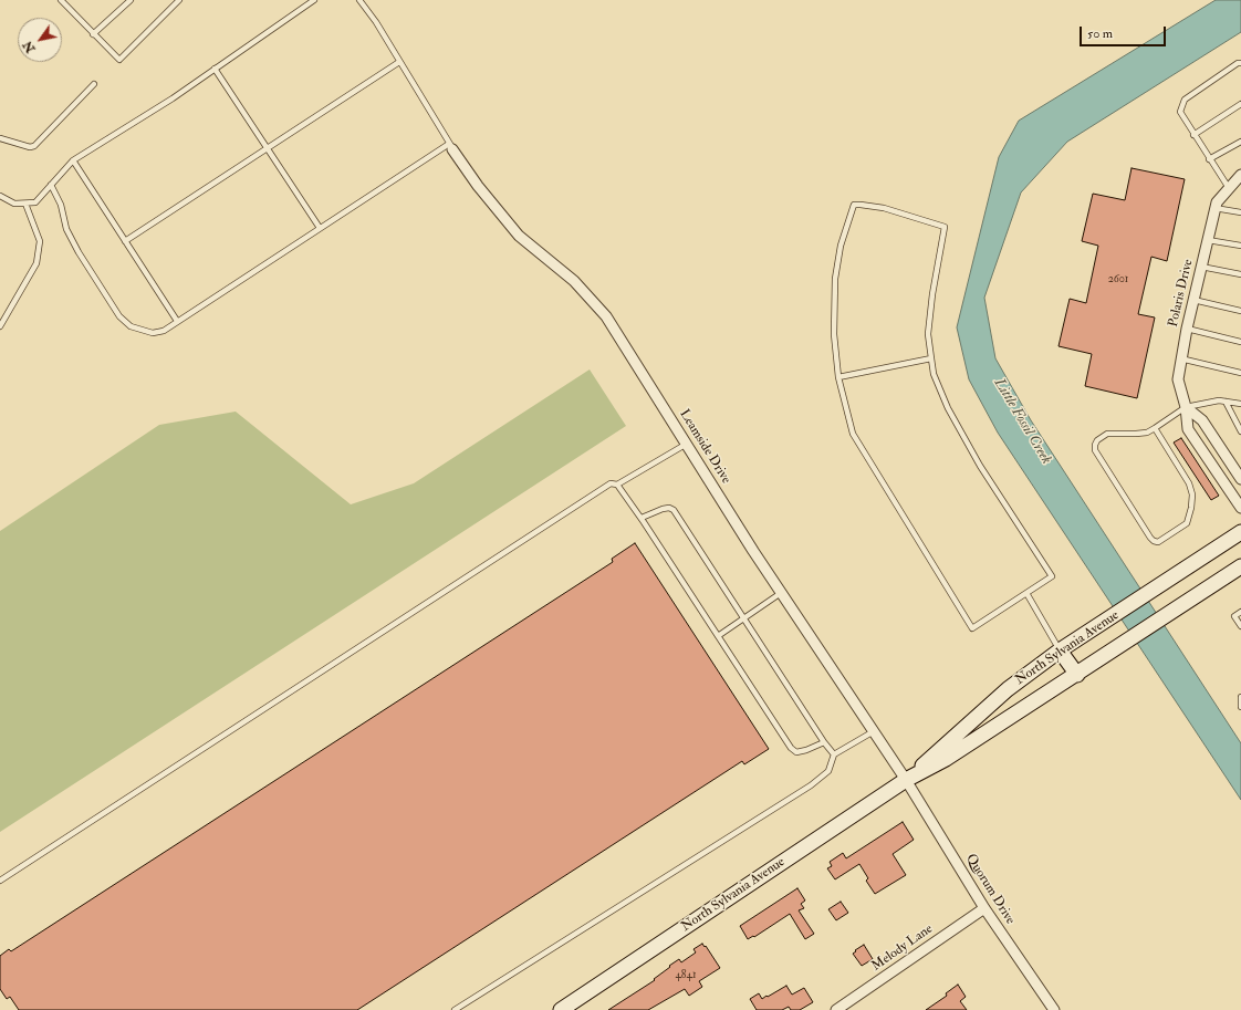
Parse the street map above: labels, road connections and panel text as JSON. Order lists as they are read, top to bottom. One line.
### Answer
{"streets":{"street":["Polaris Drive","Leamside Drive","North Sylvania Avenue","Quorum Drive","Melody Lane"]},"crossings":[["Leamside Drive","North Sylvania Avenue"],["Leamside Drive","Quorum Drive"],["North Sylvania Avenue","Quorum Drive"],["Quorum Drive","Melody Lane"]],"water":["Little Fossil Creek"],"house_numbers":["2601","4841"],"scale_bar":"50 m","north":"bottom left"}
